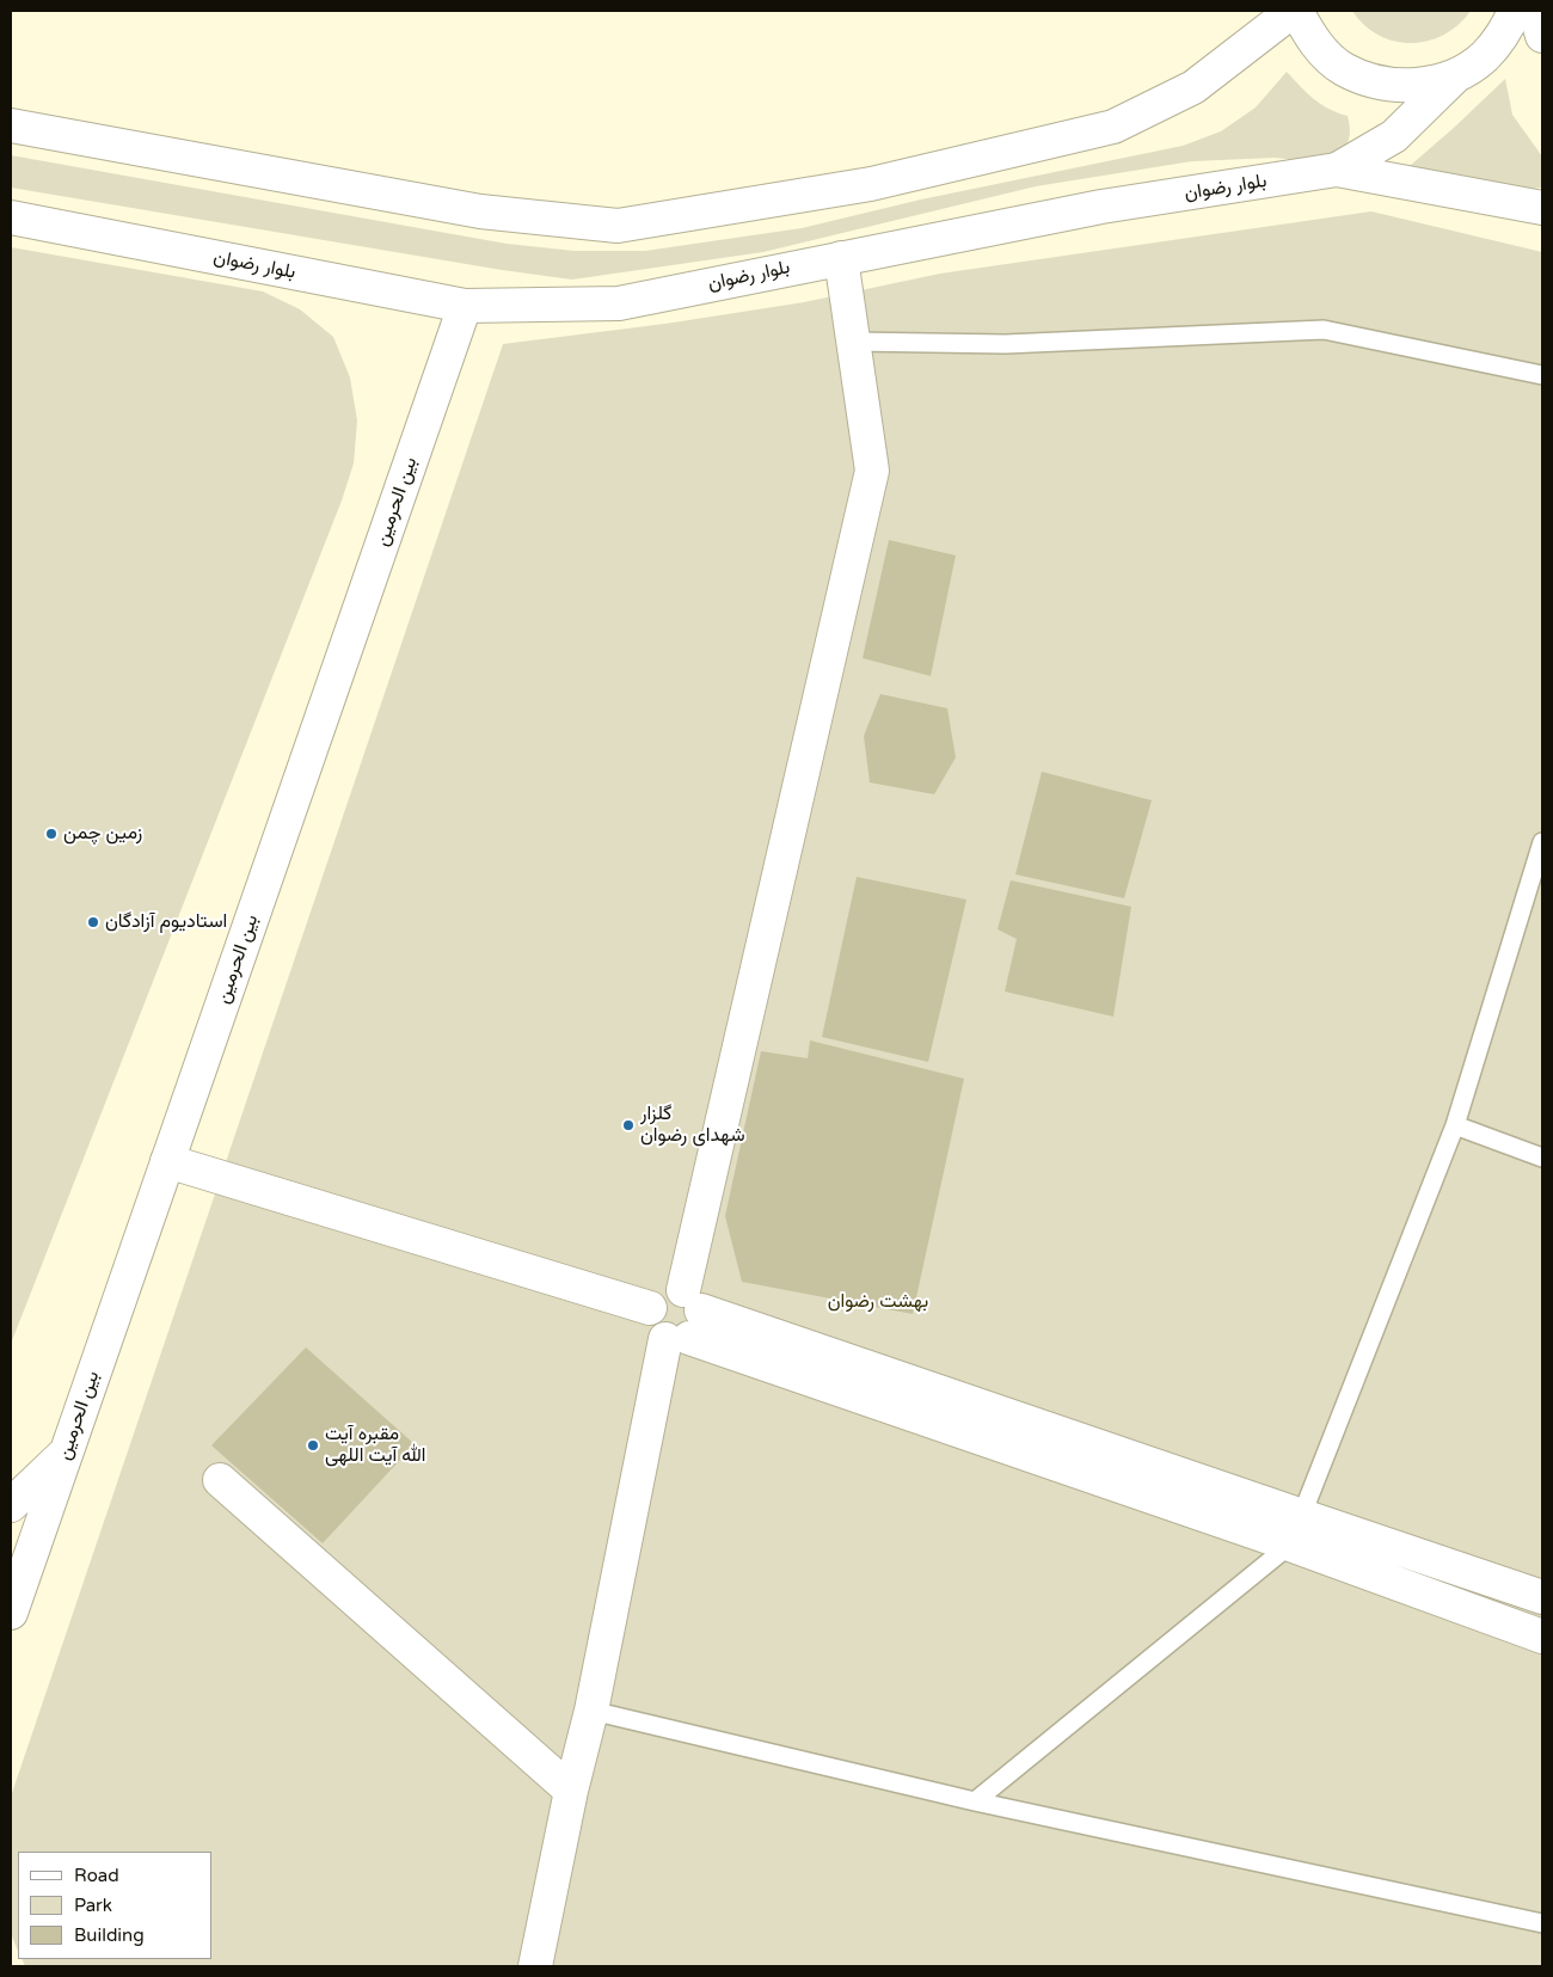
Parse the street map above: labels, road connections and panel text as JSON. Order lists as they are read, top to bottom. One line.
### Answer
{"streets":{"street":["بلوار رضوان","بین الحرمین"]},"crossings":[["بلوار رضوان","بین الحرمین"]],"parks":["بهشت رضوان"],"places":["زمین چمن","استادیوم آزادگان","گلزار شهدای رضوان","مقبره آیت الله آیت اللهی"],"legend":["Road","Park","Building"]}
